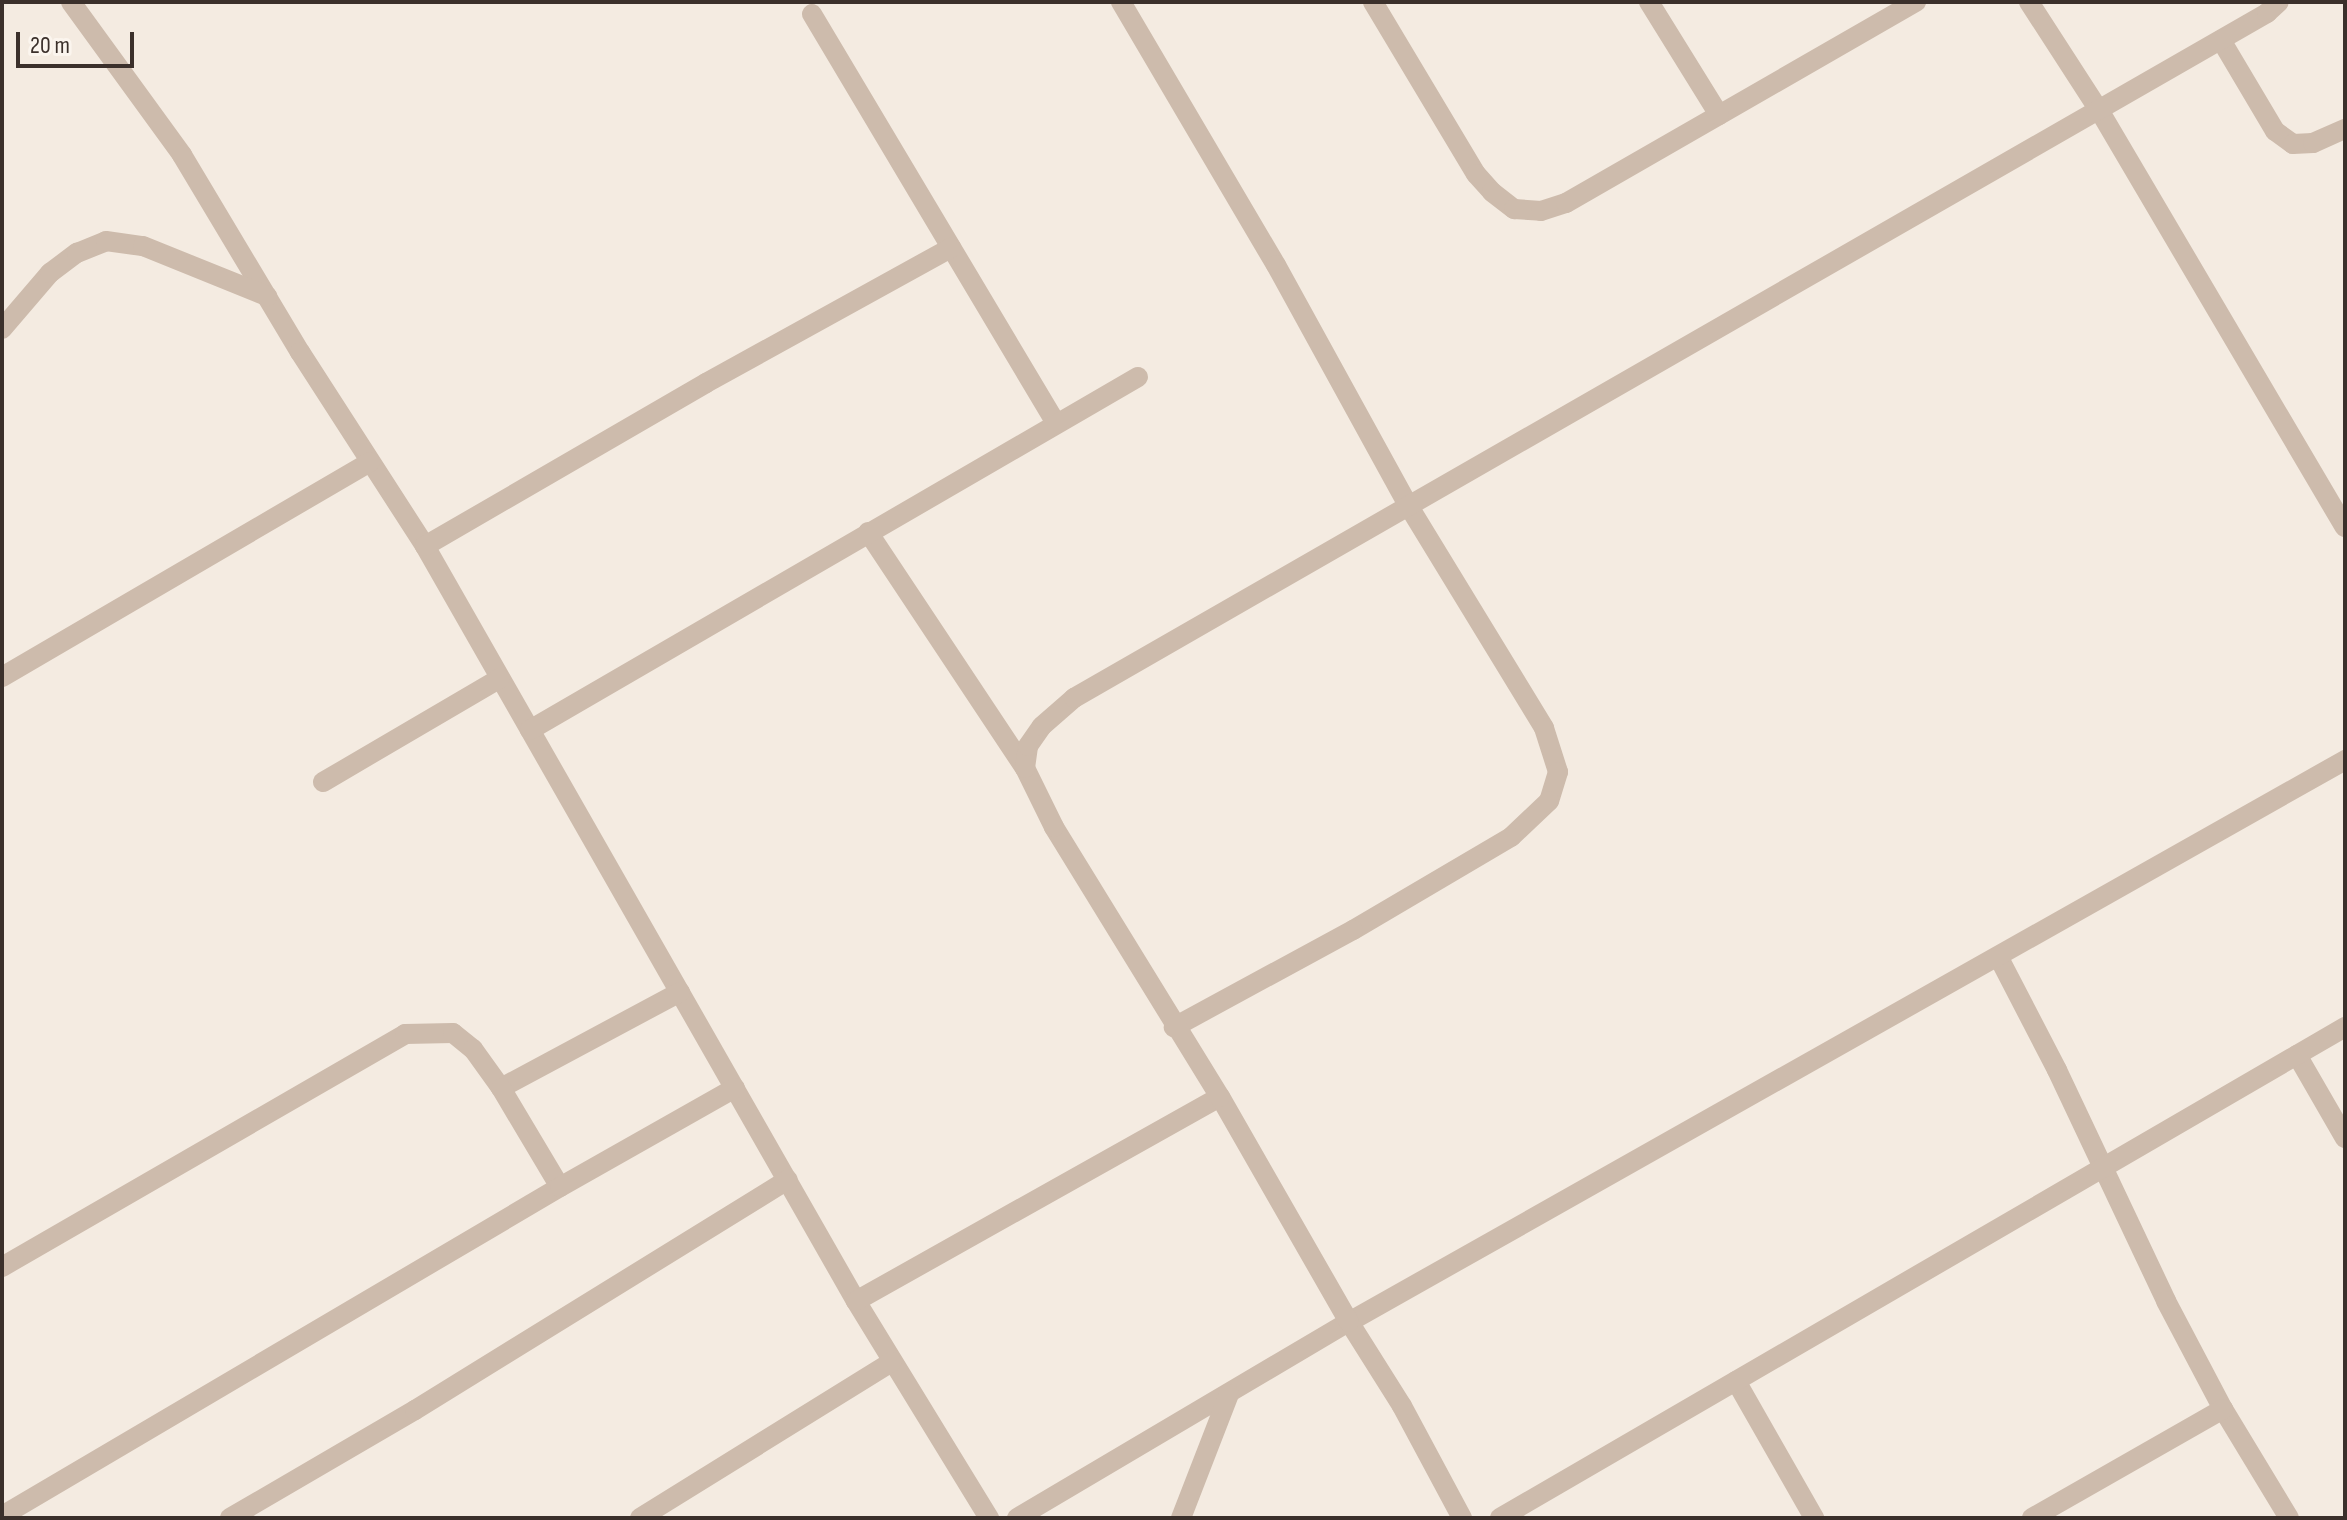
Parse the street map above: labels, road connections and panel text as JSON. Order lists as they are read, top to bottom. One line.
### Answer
{"scale_bar":"20 m"}
